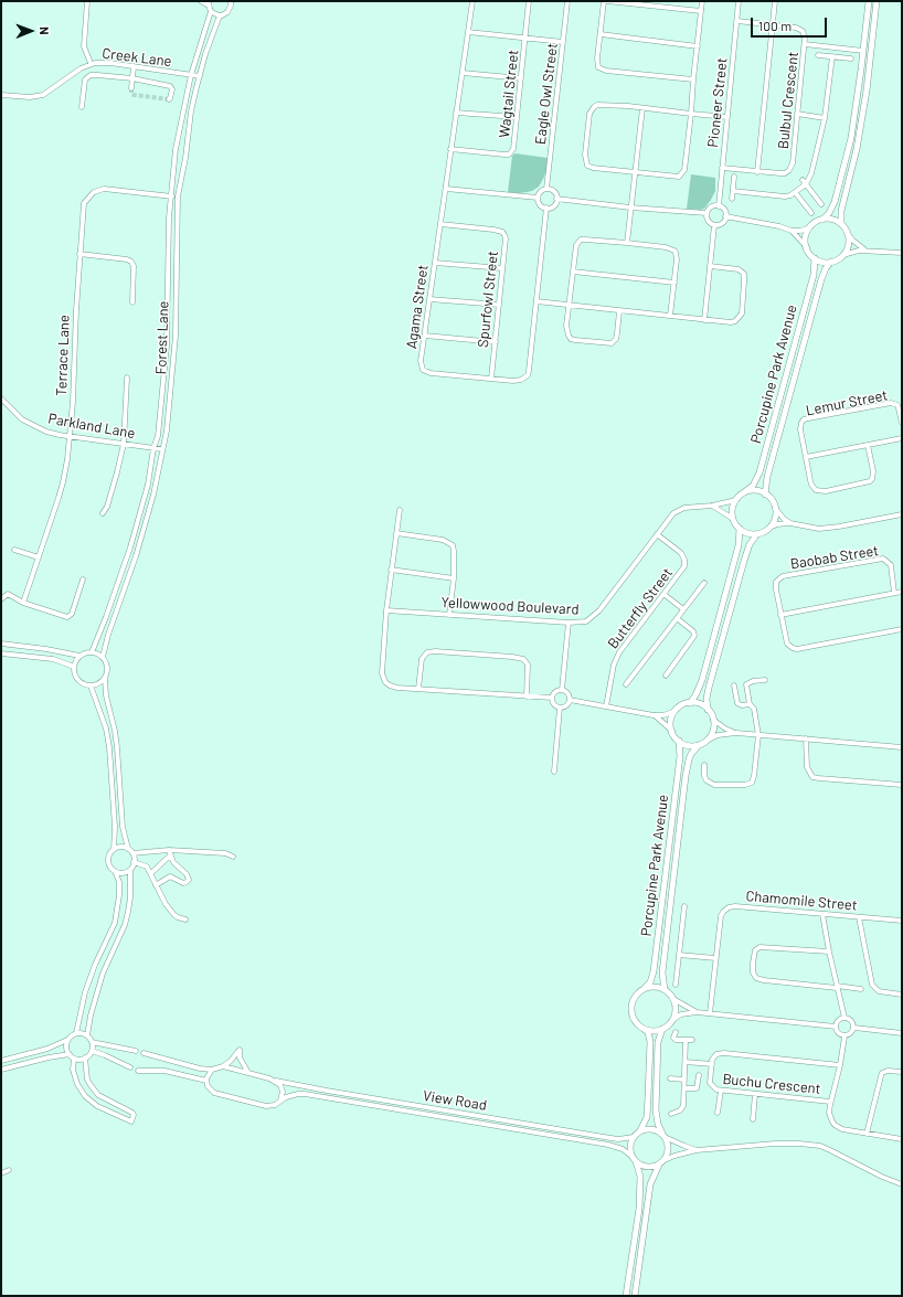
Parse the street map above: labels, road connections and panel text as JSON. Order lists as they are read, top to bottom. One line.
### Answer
{"streets":{"street":["Creek Lane","Wagtail Street","Eagle Owl Street","Bulbul Crescent","Pioneer Street","Spurfowl Street","Agama Street","Forest Lane","Terrace Lane","Porcupine Park Avenue","Lemur Street","Parkland Lane","Baobab Street","Yellowwood Boulevard","Butterfly Street","Chamomile Street","Buchu Crescent","View Road"]},"crossings":[["Creek Lane","Forest Lane"],["Wagtail Street","Agama Street"],["Eagle Owl Street","Agama Street"],["Bulbul Crescent","Pioneer Street"],["Spurfowl Street","Agama Street"],["Forest Lane","Terrace Lane"],["Forest Lane","Parkland Lane"],["Terrace Lane","Parkland Lane"],["Porcupine Park Avenue","Yellowwood Boulevard"],["Yellowwood Boulevard","Butterfly Street"]],"scale_bar":"100 m","north":"right"}
